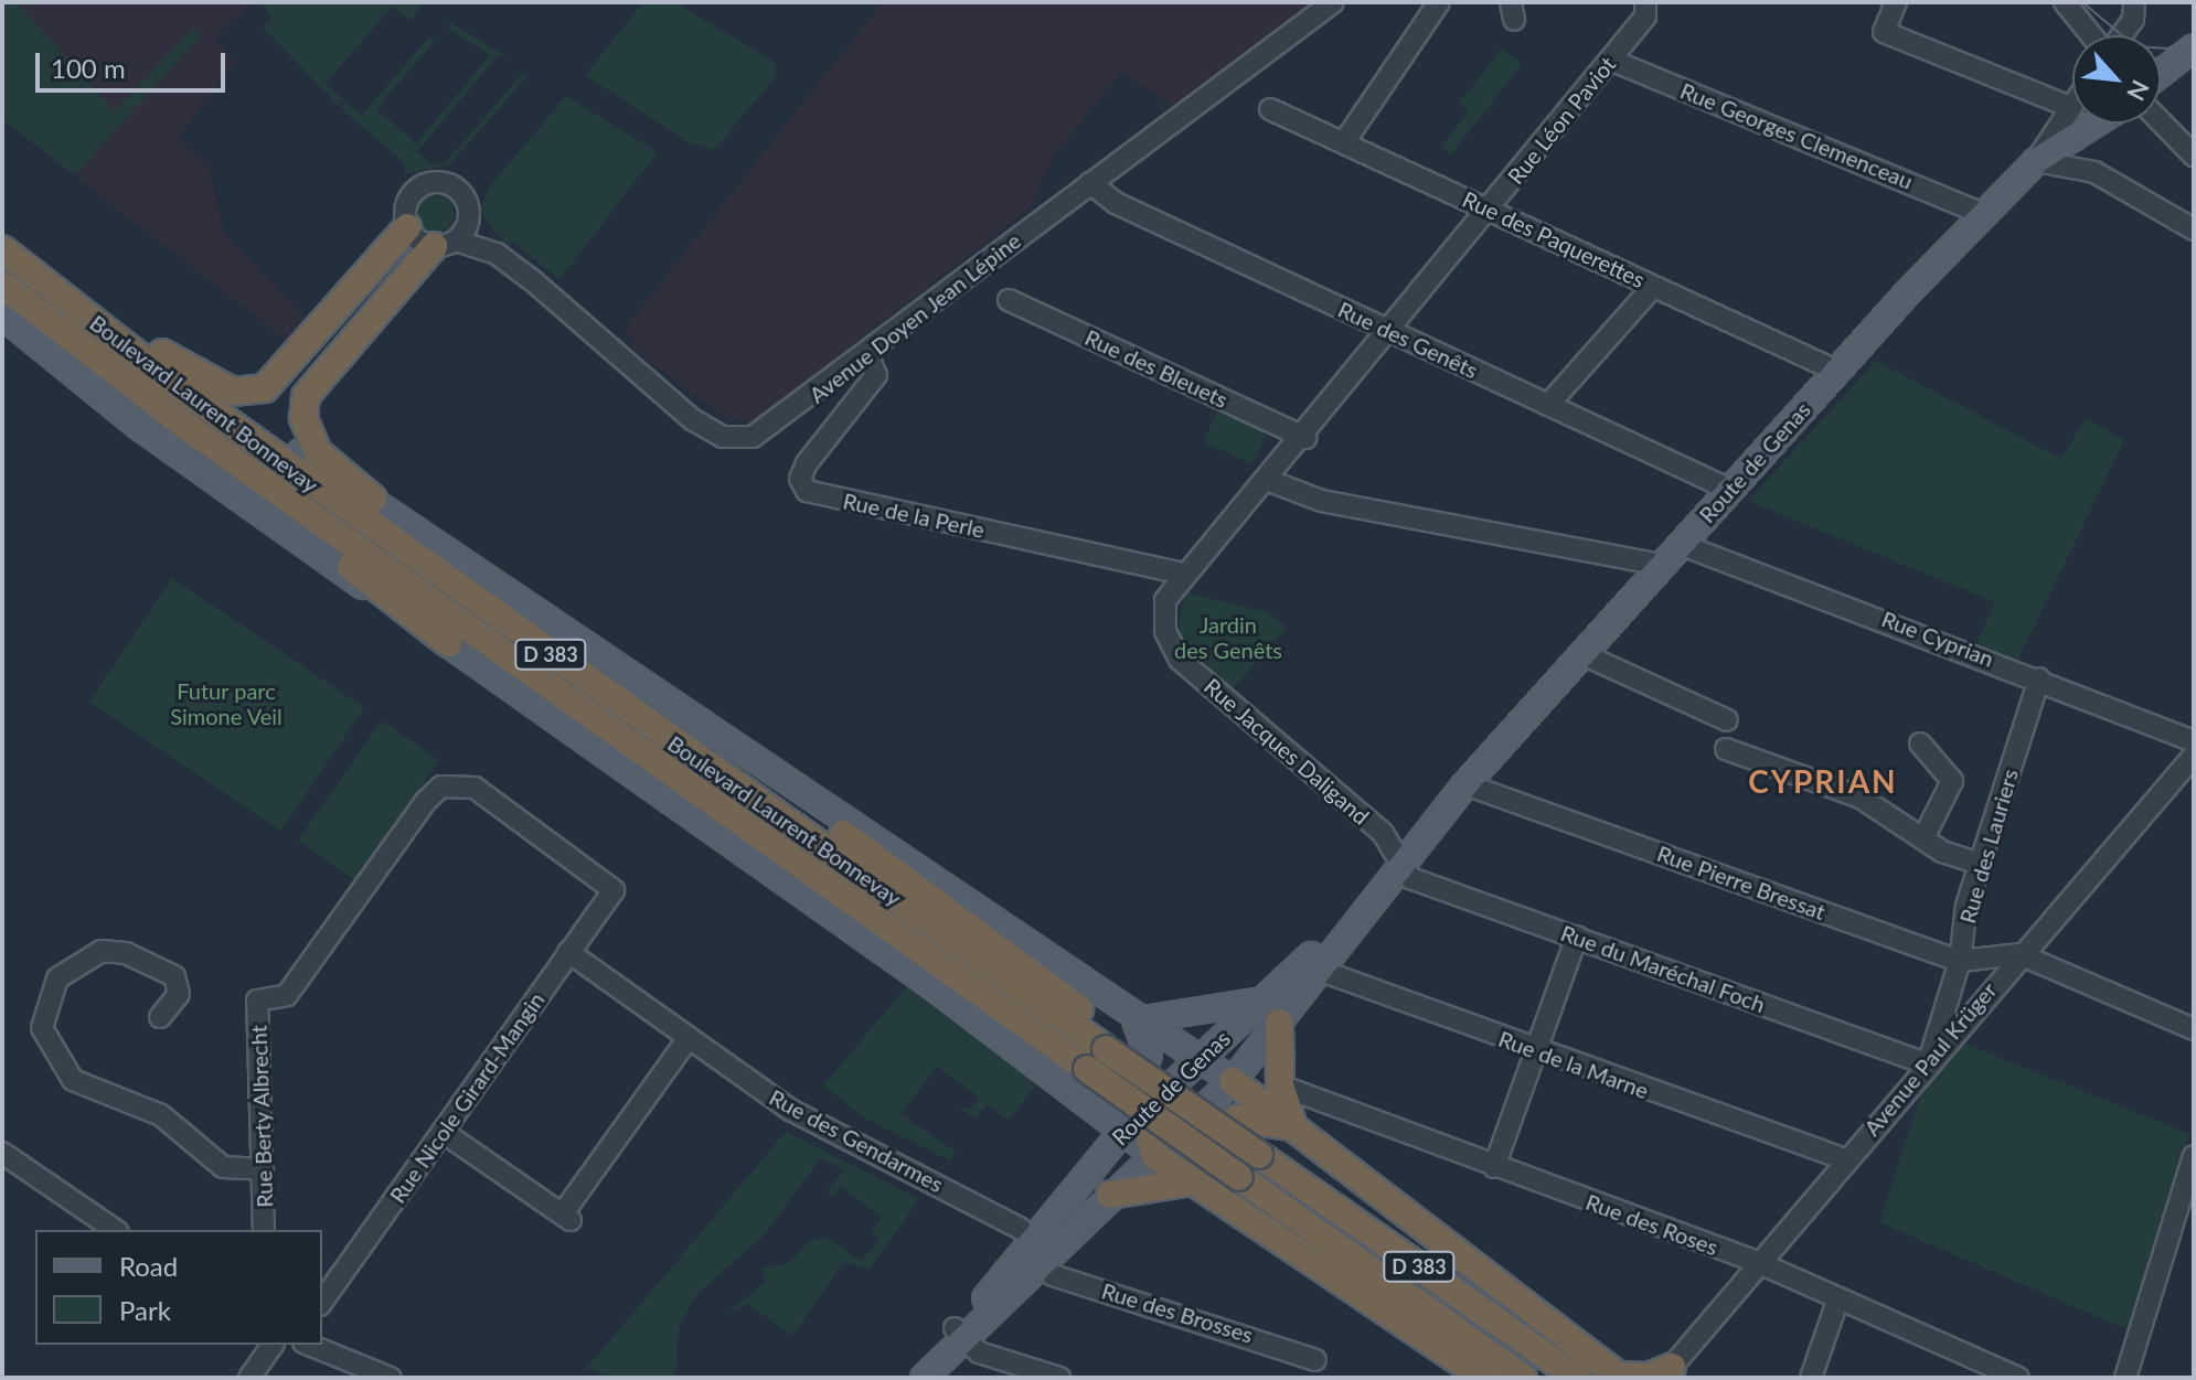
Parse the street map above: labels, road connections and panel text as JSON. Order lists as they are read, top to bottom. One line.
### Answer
{"streets":{"highway":["Boulevard Laurent Bonnevay","D 383"],"main road":["Route de Genas"],"street":["Rue Léon Paviot","Rue Georges Clemenceau","Rue des Paquerettes","Avenue Doyen Jean Lépine","Rue des Genêts","Rue des Bleuets","Rue de la Perle","Rue Cyprian","Rue Jacques Daligand","Rue des Lauriers","Rue Pierre Bressat","Rue du Maréchal Foch","Avenue Paul Krüger","Rue de la Marne","Rue Nicole Girard-Mangin","Rue Berty Albrecht","Rue des Gendarmes","Rue des Roses","Rue des Brosses"]},"crossings":[["Rue Léon Paviot","Rue Georges Clemenceau"],["Rue Léon Paviot","Rue des Paquerettes"],["Rue Léon Paviot","Rue des Genêts"],["Rue Léon Paviot","Rue des Bleuets"],["Rue Léon Paviot","Rue Jacques Daligand"],["Rue Georges Clemenceau","Route de Genas"],["Rue des Paquerettes","Route de Genas"],["Avenue Doyen Jean Lépine","Rue des Genêts"],["Avenue Doyen Jean Lépine","Rue de la Perle"],["Rue des Genêts","Route de Genas"],["Route de Genas","Rue Cyprian"],["Route de Genas","D 383"],["Route de Genas","Rue Jacques Daligand"],["Route de Genas","Rue Pierre Bressat"],["Route de Genas","Rue du Maréchal Foch"],["Route de Genas","Rue de la Marne"],["Route de Genas","Rue des Gendarmes"],["Route de Genas","Rue des Brosses"],["Rue de la Perle","Rue Jacques Daligand"],["Rue Cyprian","Rue des Lauriers"],["Rue Jacques Daligand","Rue du Maréchal Foch"],["Rue des Lauriers","Rue Pierre Bressat"],["Rue des Lauriers","Rue du Maréchal Foch"],["Rue des Lauriers","Avenue Paul Krüger"],["Rue Pierre Bressat","Avenue Paul Krüger"],["Rue du Maréchal Foch","Avenue Paul Krüger"],["Avenue Paul Krüger","Rue de la Marne"],["Avenue Paul Krüger","Rue des Roses"],["Rue Nicole Girard-Mangin","Rue Berty Albrecht"],["Rue Nicole Girard-Mangin","Rue des Gendarmes"],["Rue des Gendarmes","Rue des Brosses"]],"districts":["CYPRIAN"],"parks":["Jardin des Genêts","Futur parc Simone Veil"],"legend":["Road","Park"],"scale_bar":"100 m","north":"bottom right"}
